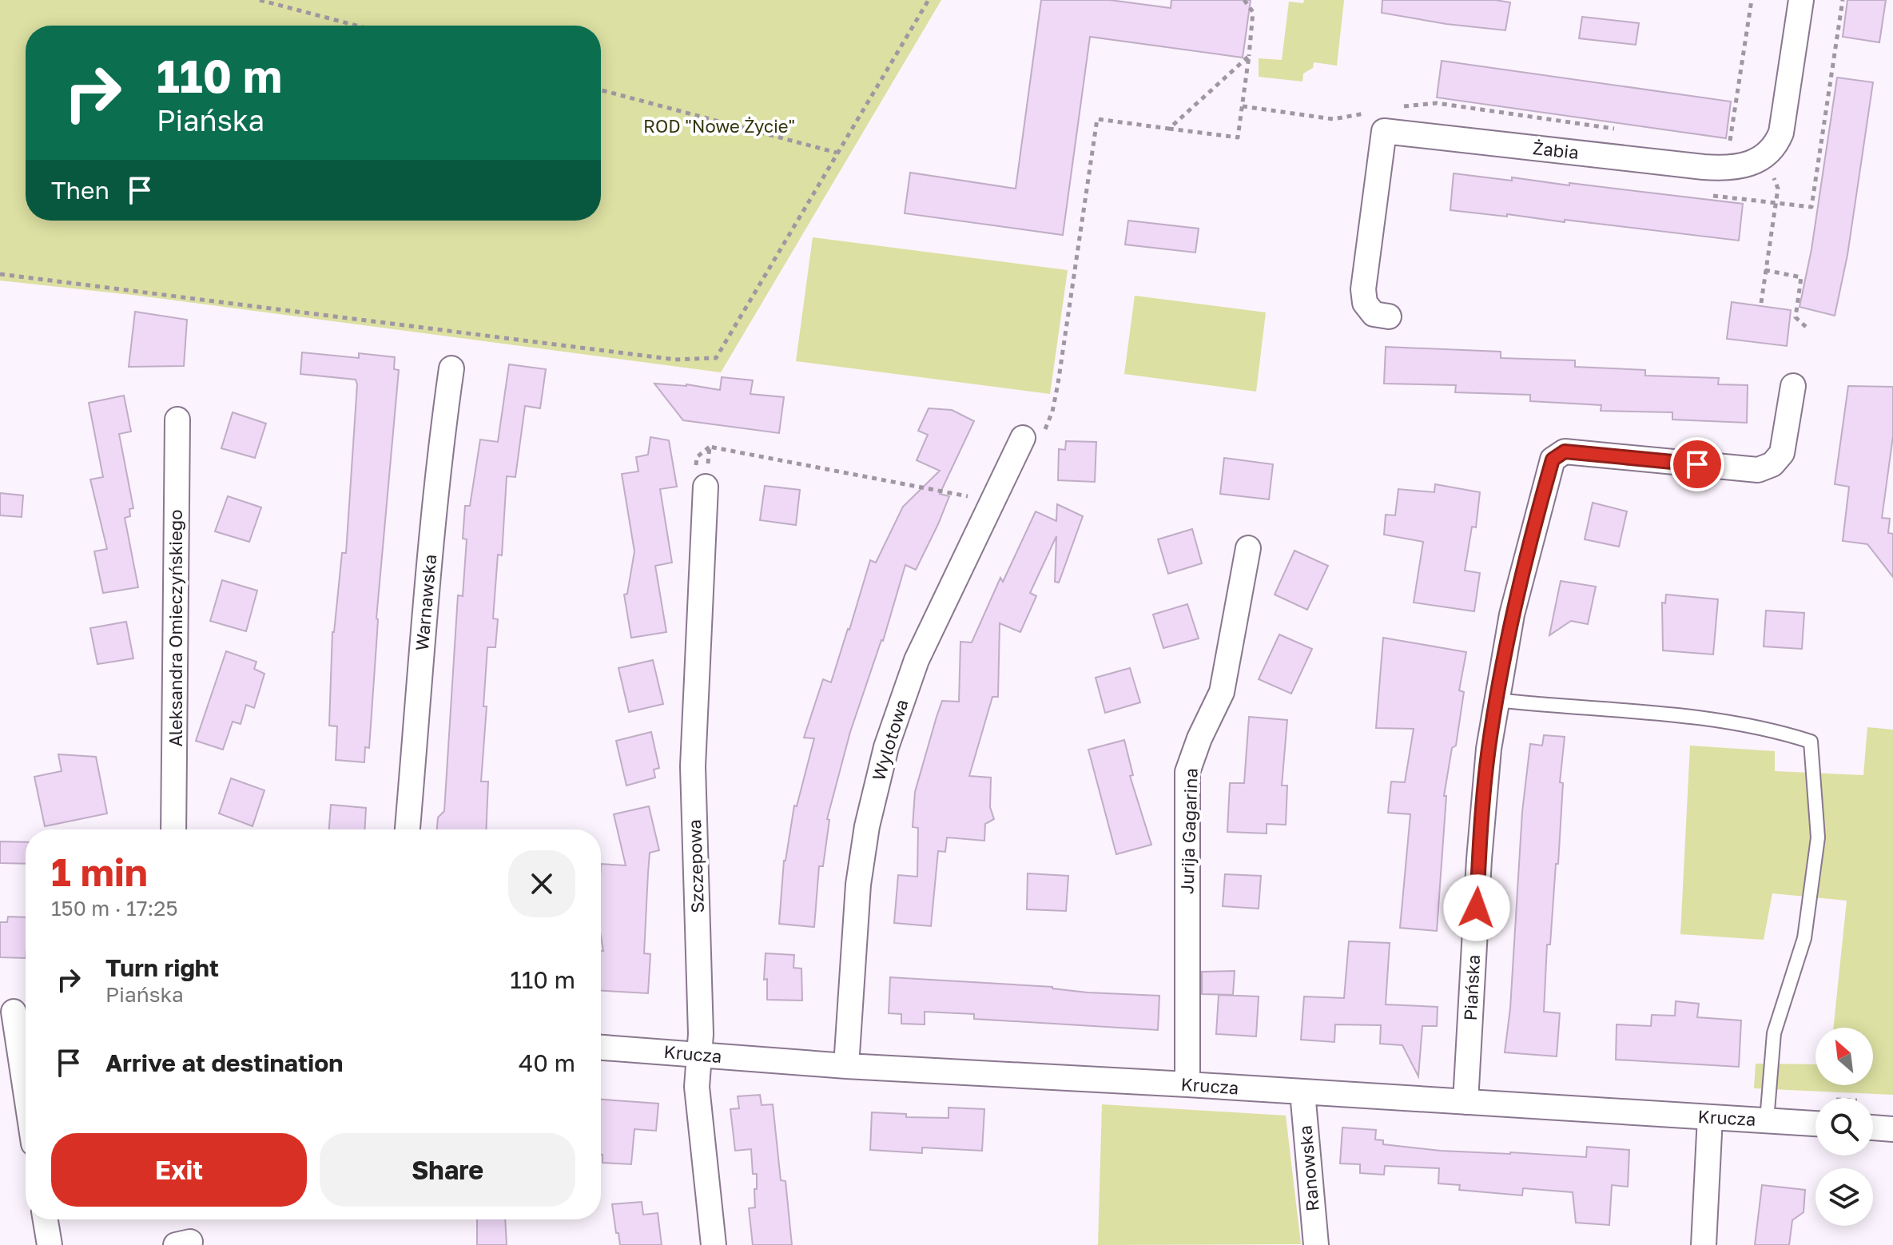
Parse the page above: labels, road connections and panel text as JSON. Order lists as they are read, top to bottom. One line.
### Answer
{"streets":{"street":["Żabia","Warnawska","Aleksandra Omieczyńskiego","Wylotowa","Jurija Gagarina","Szczepowa","Piańska","Krucza","Ranowska"]},"crossings":[["Wylotowa","Krucza"],["Jurija Gagarina","Krucza"],["Szczepowa","Krucza"],["Piańska","Krucza"],["Krucza","Ranowska"]],"parks":["ROD \"Nowe Życie\""],"north":"top left","page":{"turn":["110 m","Piańska"],"then":"Then","heading":["1 min","150 m · 17:25"],"list":[{"name":"Turn right","note":"Piańska","value":"110 m"},{"name":"Arrive at destination","value":"40 m"}],"buttons":["Exit","Share"]}}
